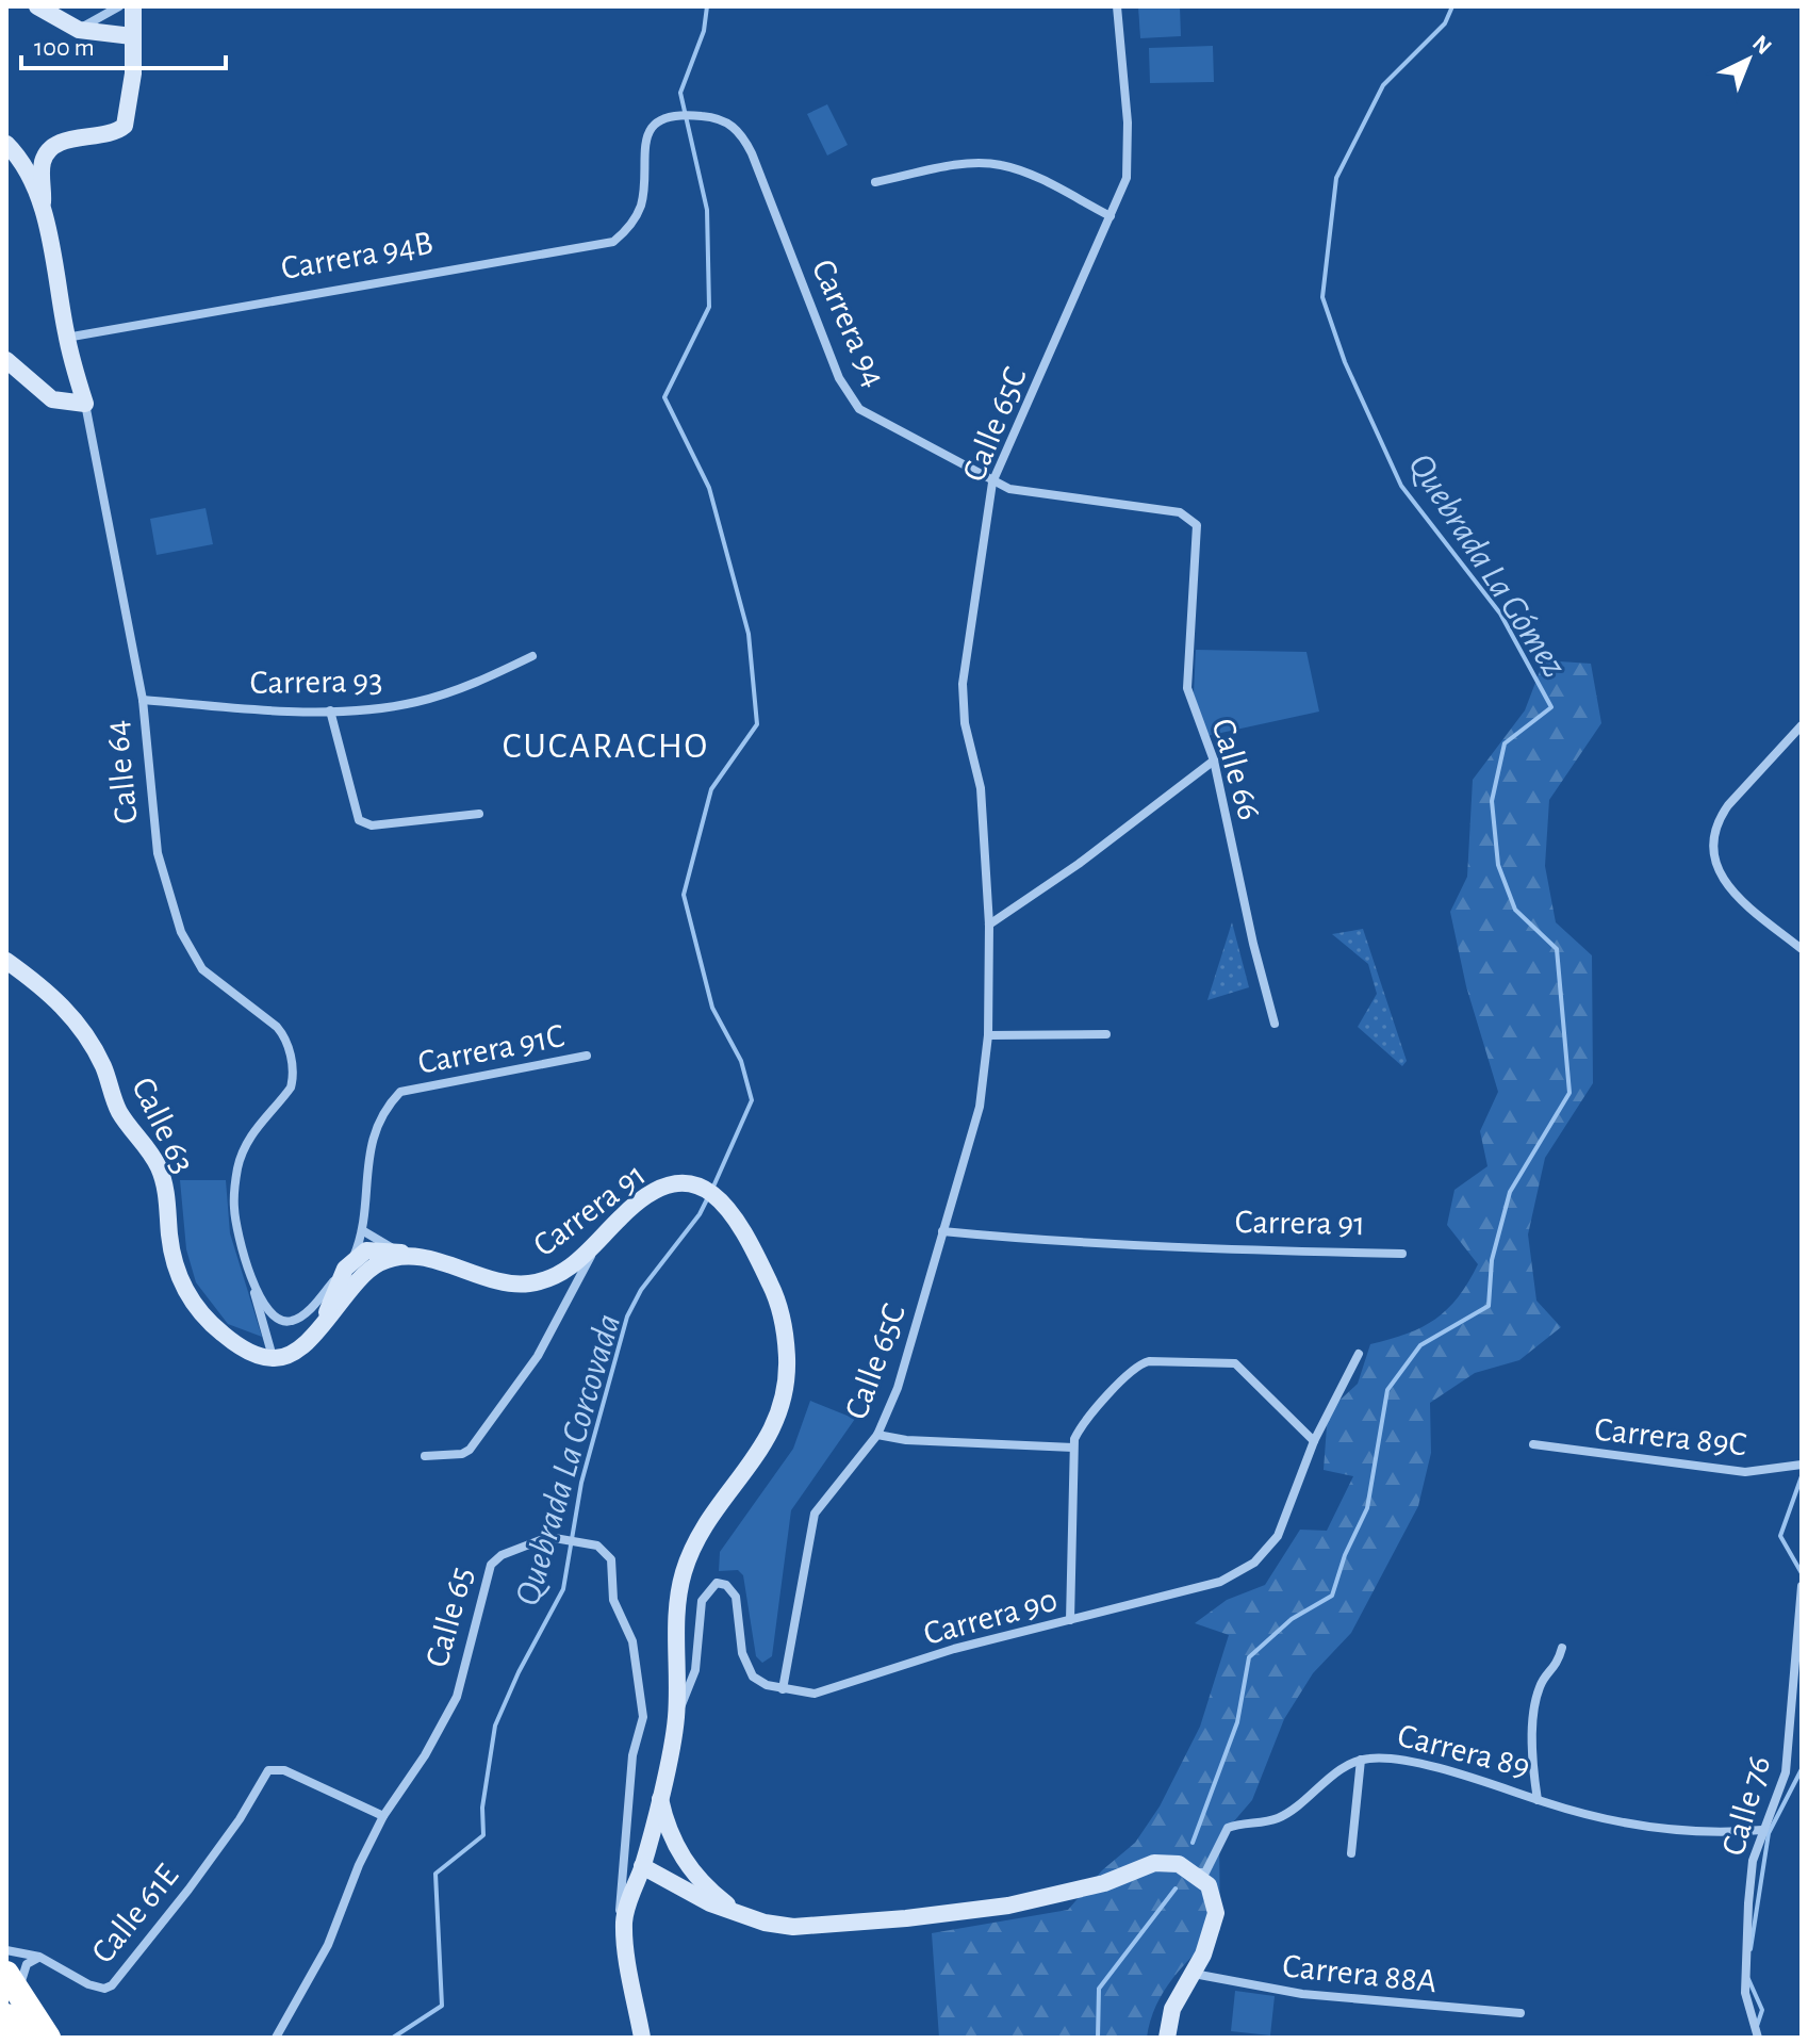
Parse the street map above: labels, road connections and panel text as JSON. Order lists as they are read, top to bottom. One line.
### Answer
{"streets":{"main road":["Calle 64","Calle 63","Carrera 91","Calle 65"],"street":["Carrera 94B","Carrera 94","Calle 65C","Carrera 93","Calle 66","Carrera 91C","Carrera 89C","Carrera 90","Carrera 89","Calle 76","Calle 61E","Carrera 88A"]},"crossings":[["Carrera 94B","Carrera 94"],["Carrera 94B","Calle 64"],["Carrera 94","Calle 65C"],["Carrera 94","Calle 66"],["Calle 65C","Carrera 91"],["Calle 65C","Carrera 90"],["Carrera 93","Calle 64"],["Calle 63","Carrera 91"],["Carrera 91","Calle 65"],["Carrera 90","Calle 65"],["Calle 65","Calle 61E"],["Carrera 89","Calle 76"]],"districts":["CUCARACHO"],"water":["Quebrada La Gómez","Quebrada La Corcovada"],"scale_bar":"100 m","north":"top right"}
